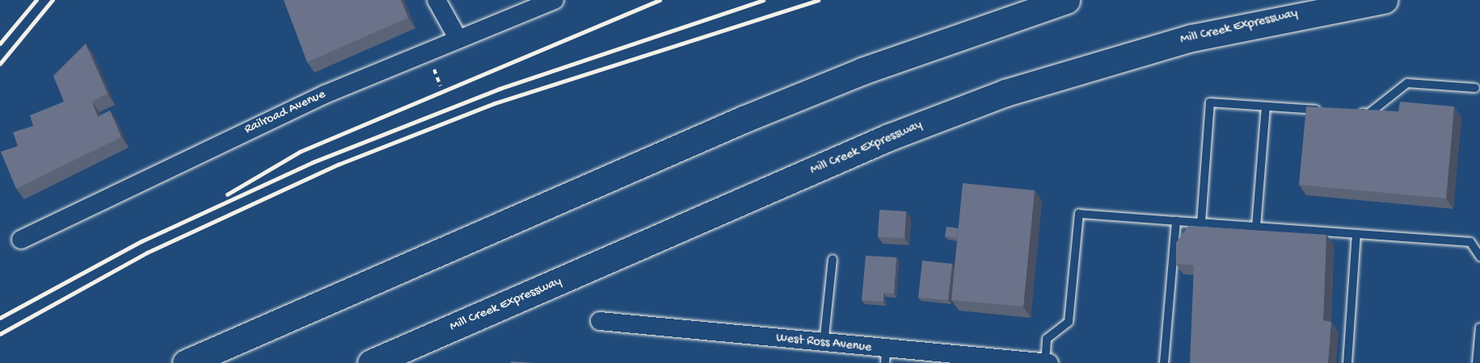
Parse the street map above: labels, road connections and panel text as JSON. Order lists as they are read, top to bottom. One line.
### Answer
{"streets":{"highway":["Mill Creek Expressway"],"street":["Railroad Avenue","West Ross Avenue"]}}
